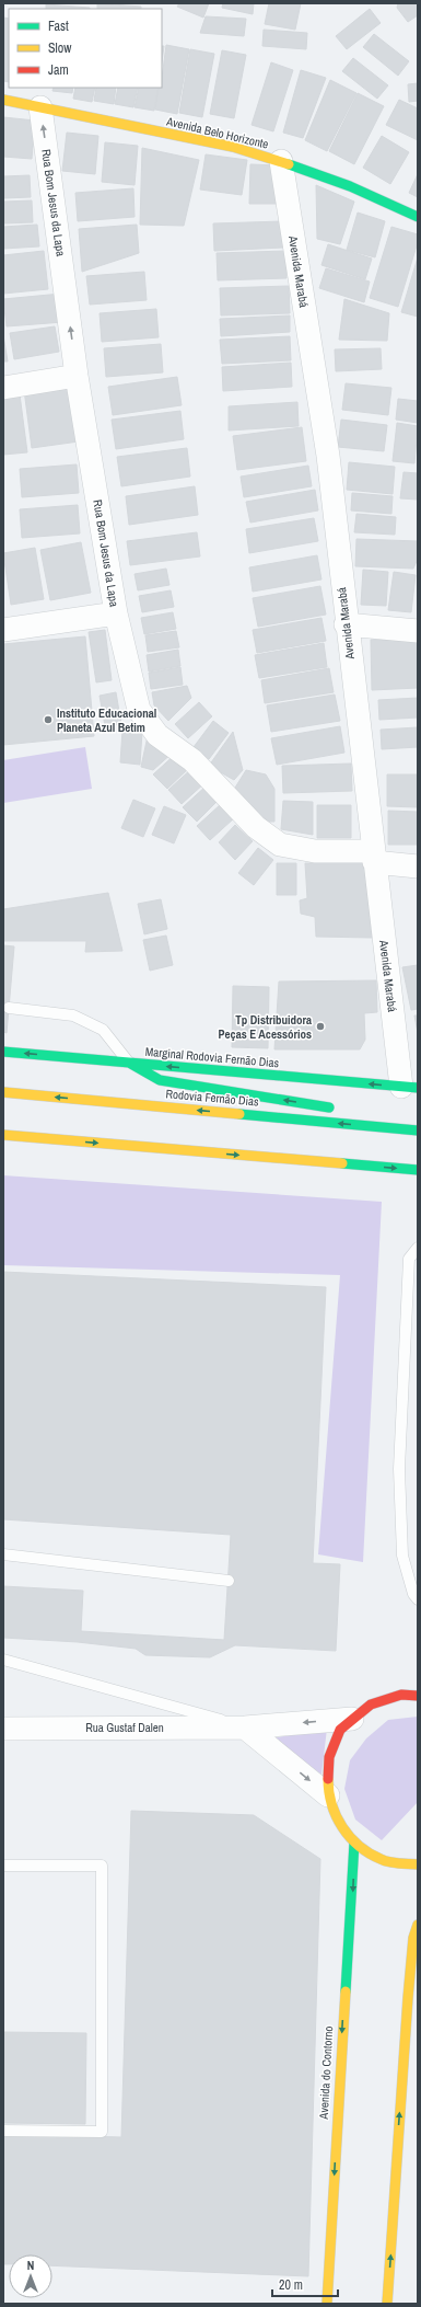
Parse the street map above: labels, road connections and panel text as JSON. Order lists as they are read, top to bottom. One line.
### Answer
{"streets":{"main road":["Avenida Belo Horizonte","Marginal Rodovia Fernão Dias","Rodovia Fernão Dias","Avenida do Contorno"],"street":["Rua Bom Jesus da Lapa","Avenida Marabá","Rua Gustaf Dalen"]},"crossings":[["Avenida Belo Horizonte","Rua Bom Jesus da Lapa"],["Avenida Belo Horizonte","Avenida Marabá"],["Rua Bom Jesus da Lapa","Avenida Marabá"],["Avenida Marabá","Marginal Rodovia Fernão Dias"]],"places":["Instituto Educacional Planeta Azul Betim","Tp Distribuidora Peças E Acessórios"],"legend":["Fast","Slow","Jam"],"scale_bar":"20 m","north":"top"}
